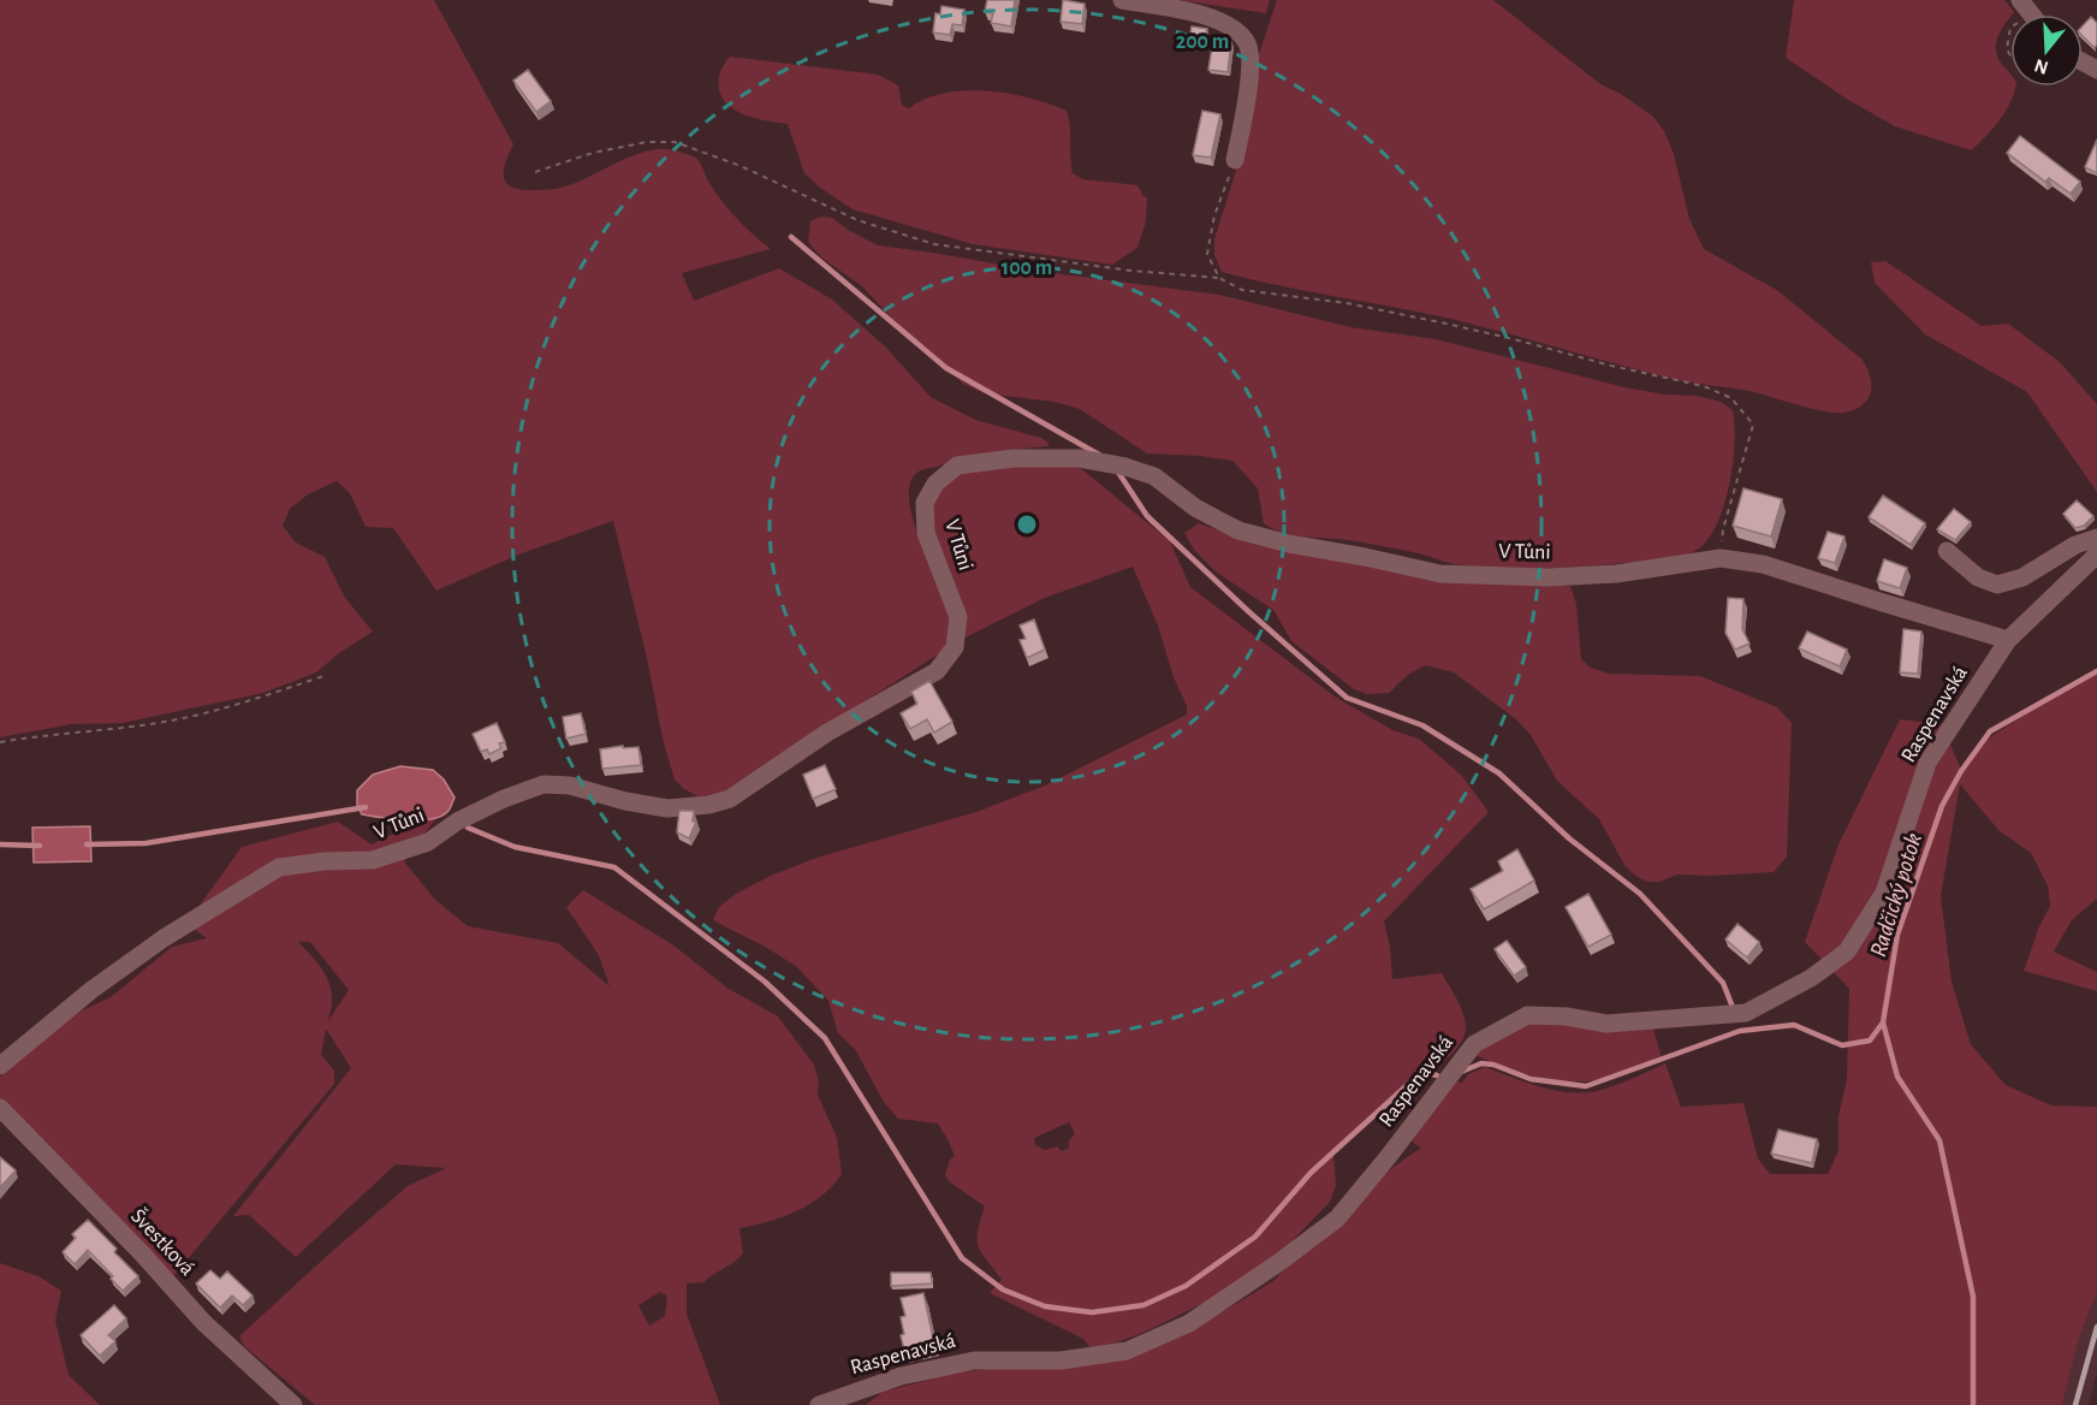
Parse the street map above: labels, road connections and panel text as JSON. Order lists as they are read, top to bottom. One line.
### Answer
{"streets":{"street":["V Tůni","Raspenavská","Švestková"]},"crossings":[["V Tůni","Raspenavská"]],"water":["Radčický potok"],"north":"bottom","rings":["200 m","100 m"]}
